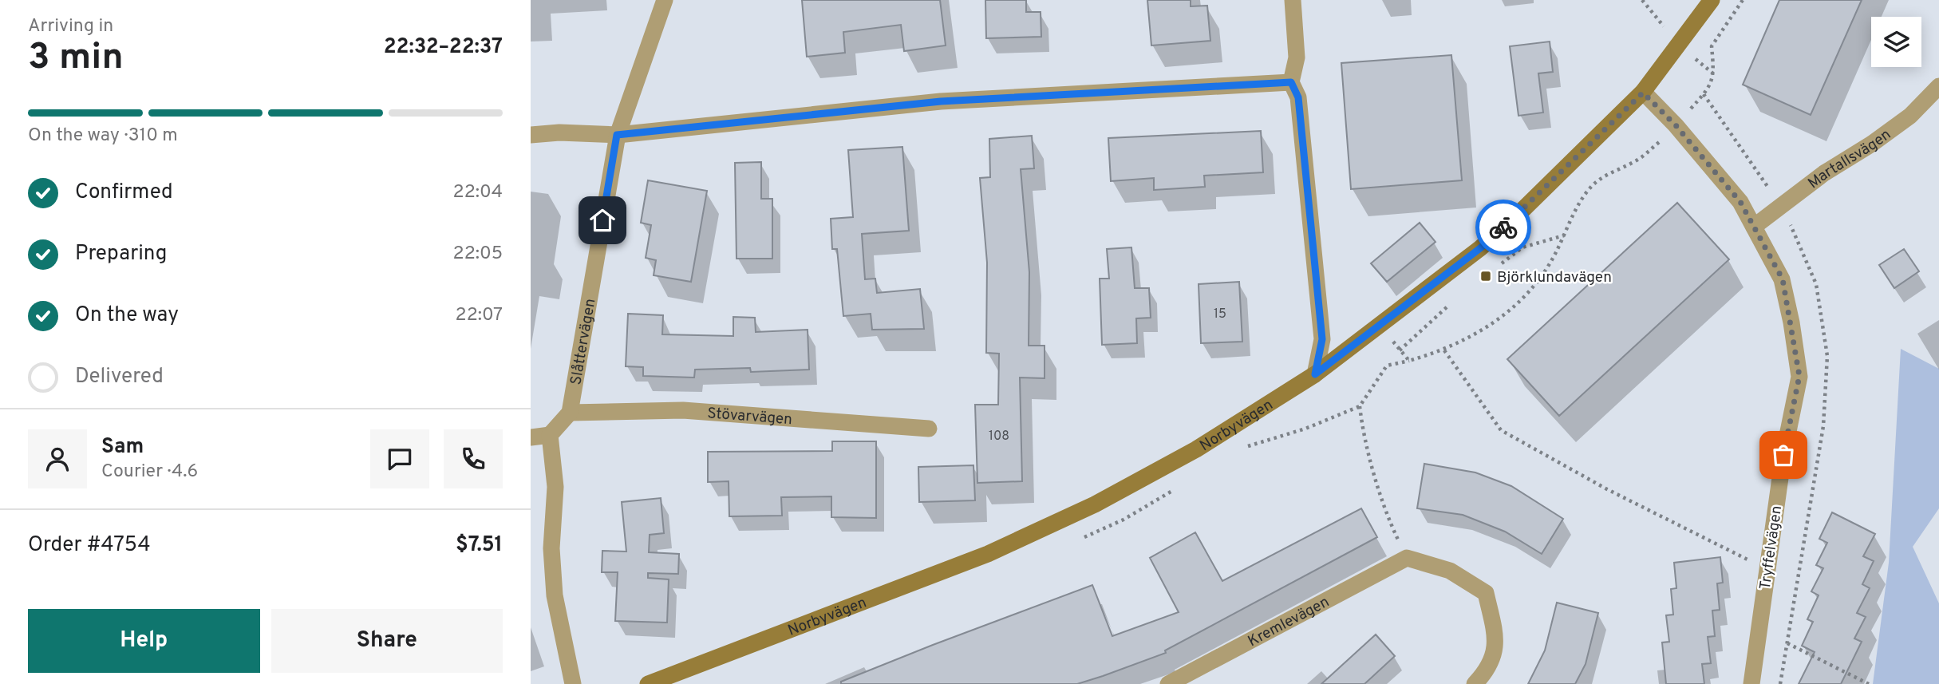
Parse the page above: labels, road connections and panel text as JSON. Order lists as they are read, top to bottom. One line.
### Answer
{"streets":{"street":["Martallsvägen","Slåttervägen","Stövarvägen","Norbyvägen","Tryffelvägen","Kremlevägen"]},"crossings":[["Martallsvägen","Tryffelvägen"],["Slåttervägen","Stövarvägen"],["Norbyvägen","Tryffelvägen"]],"places":{"transit":["Björklundavägen"]},"house_numbers":["15","108"],"page":{"heading":["3 min","Arriving in","22:32–22:37"],"panel":["Sam","Courier · 4.6","Order #4754","$7.51"],"bar":"On the way · 310 m","list":[["Confirmed","22:04"],["Preparing","22:05"],["On the way","22:07"],"Delivered"],"buttons":["Help","Share"]}}
